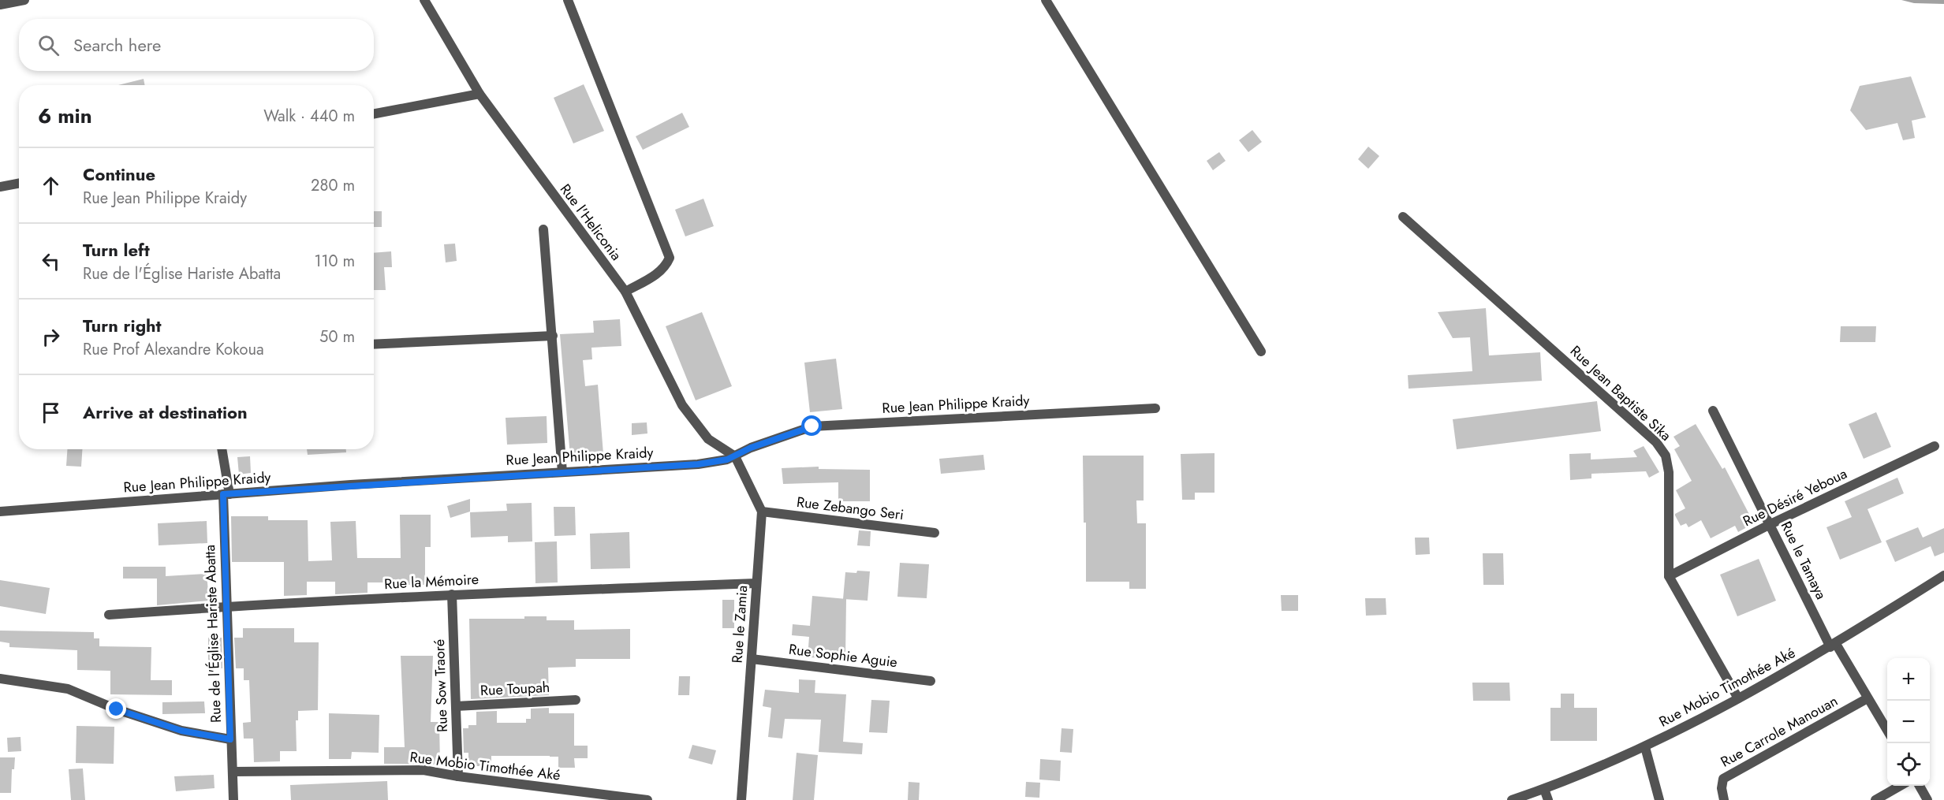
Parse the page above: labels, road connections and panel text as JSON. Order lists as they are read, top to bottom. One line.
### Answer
{"streets":{"street":["Rue l'Heliconia","Rue Jean Baptiste Sika","Rue Jean Philippe Kraidy","Rue Désiré Yeboua","Rue Zebango Seri","Rue le Tamaya","Rue la Mémoire","Rue le Zamia","Rue de l'Église Hariste Abatta","Rue Sophie Aguie","Rue Sow Traoré","Rue Mobio Timothée Aké","Rue Toupah","Rue Carrole Manouan"]},"crossings":[["Rue l'Heliconia","Rue Jean Philippe Kraidy"],["Rue Jean Baptiste Sika","Rue Désiré Yeboua"],["Rue Jean Baptiste Sika","Rue Mobio Timothée Aké"],["Rue Jean Philippe Kraidy","Rue de l'Église Hariste Abatta"],["Rue Désiré Yeboua","Rue le Tamaya"],["Rue Zebango Seri","Rue le Zamia"],["Rue le Tamaya","Rue Mobio Timothée Aké"],["Rue le Tamaya","Rue Carrole Manouan"],["Rue la Mémoire","Rue le Zamia"],["Rue la Mémoire","Rue de l'Église Hariste Abatta"],["Rue la Mémoire","Rue Sow Traoré"],["Rue le Zamia","Rue Sophie Aguie"],["Rue de l'Église Hariste Abatta","Rue Mobio Timothée Aké"],["Rue Sow Traoré","Rue Mobio Timothée Aké"],["Rue Sow Traoré","Rue Toupah"]],"page":{"search":"Search here","heading":["6 min","Walk · 440 m"],"list":[["Continue","Rue Jean Philippe Kraidy","280 m"],["Turn left","Rue de l'Église Hariste Abatta","110 m"],["Turn right","Rue Prof Alexandre Kokoua","50 m"],"Arrive at destination"],"map_buttons":["+","−"]}}
